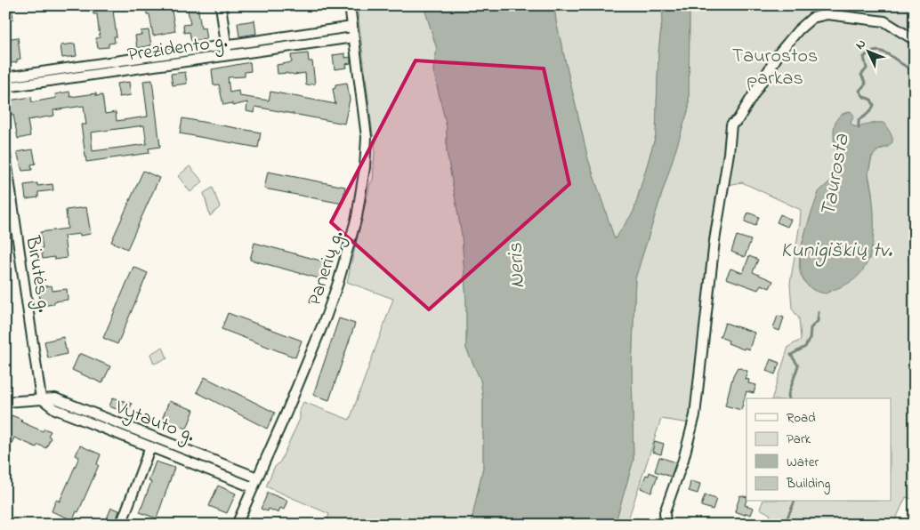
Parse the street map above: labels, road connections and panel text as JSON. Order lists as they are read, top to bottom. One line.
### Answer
{"streets":{"street":["Prezidento g.","Panerių g.","Birutės g.","Vytauto g."]},"crossings":[["Prezidento g.","Panerių g."],["Panerių g.","Vytauto g."],["Birutės g.","Vytauto g."]],"water":["Taurosta","Kunigiškių tv.","Neris"],"parks":["Taurostos parkas"],"legend":["Road","Park","Water","Building"],"north":"top left"}
